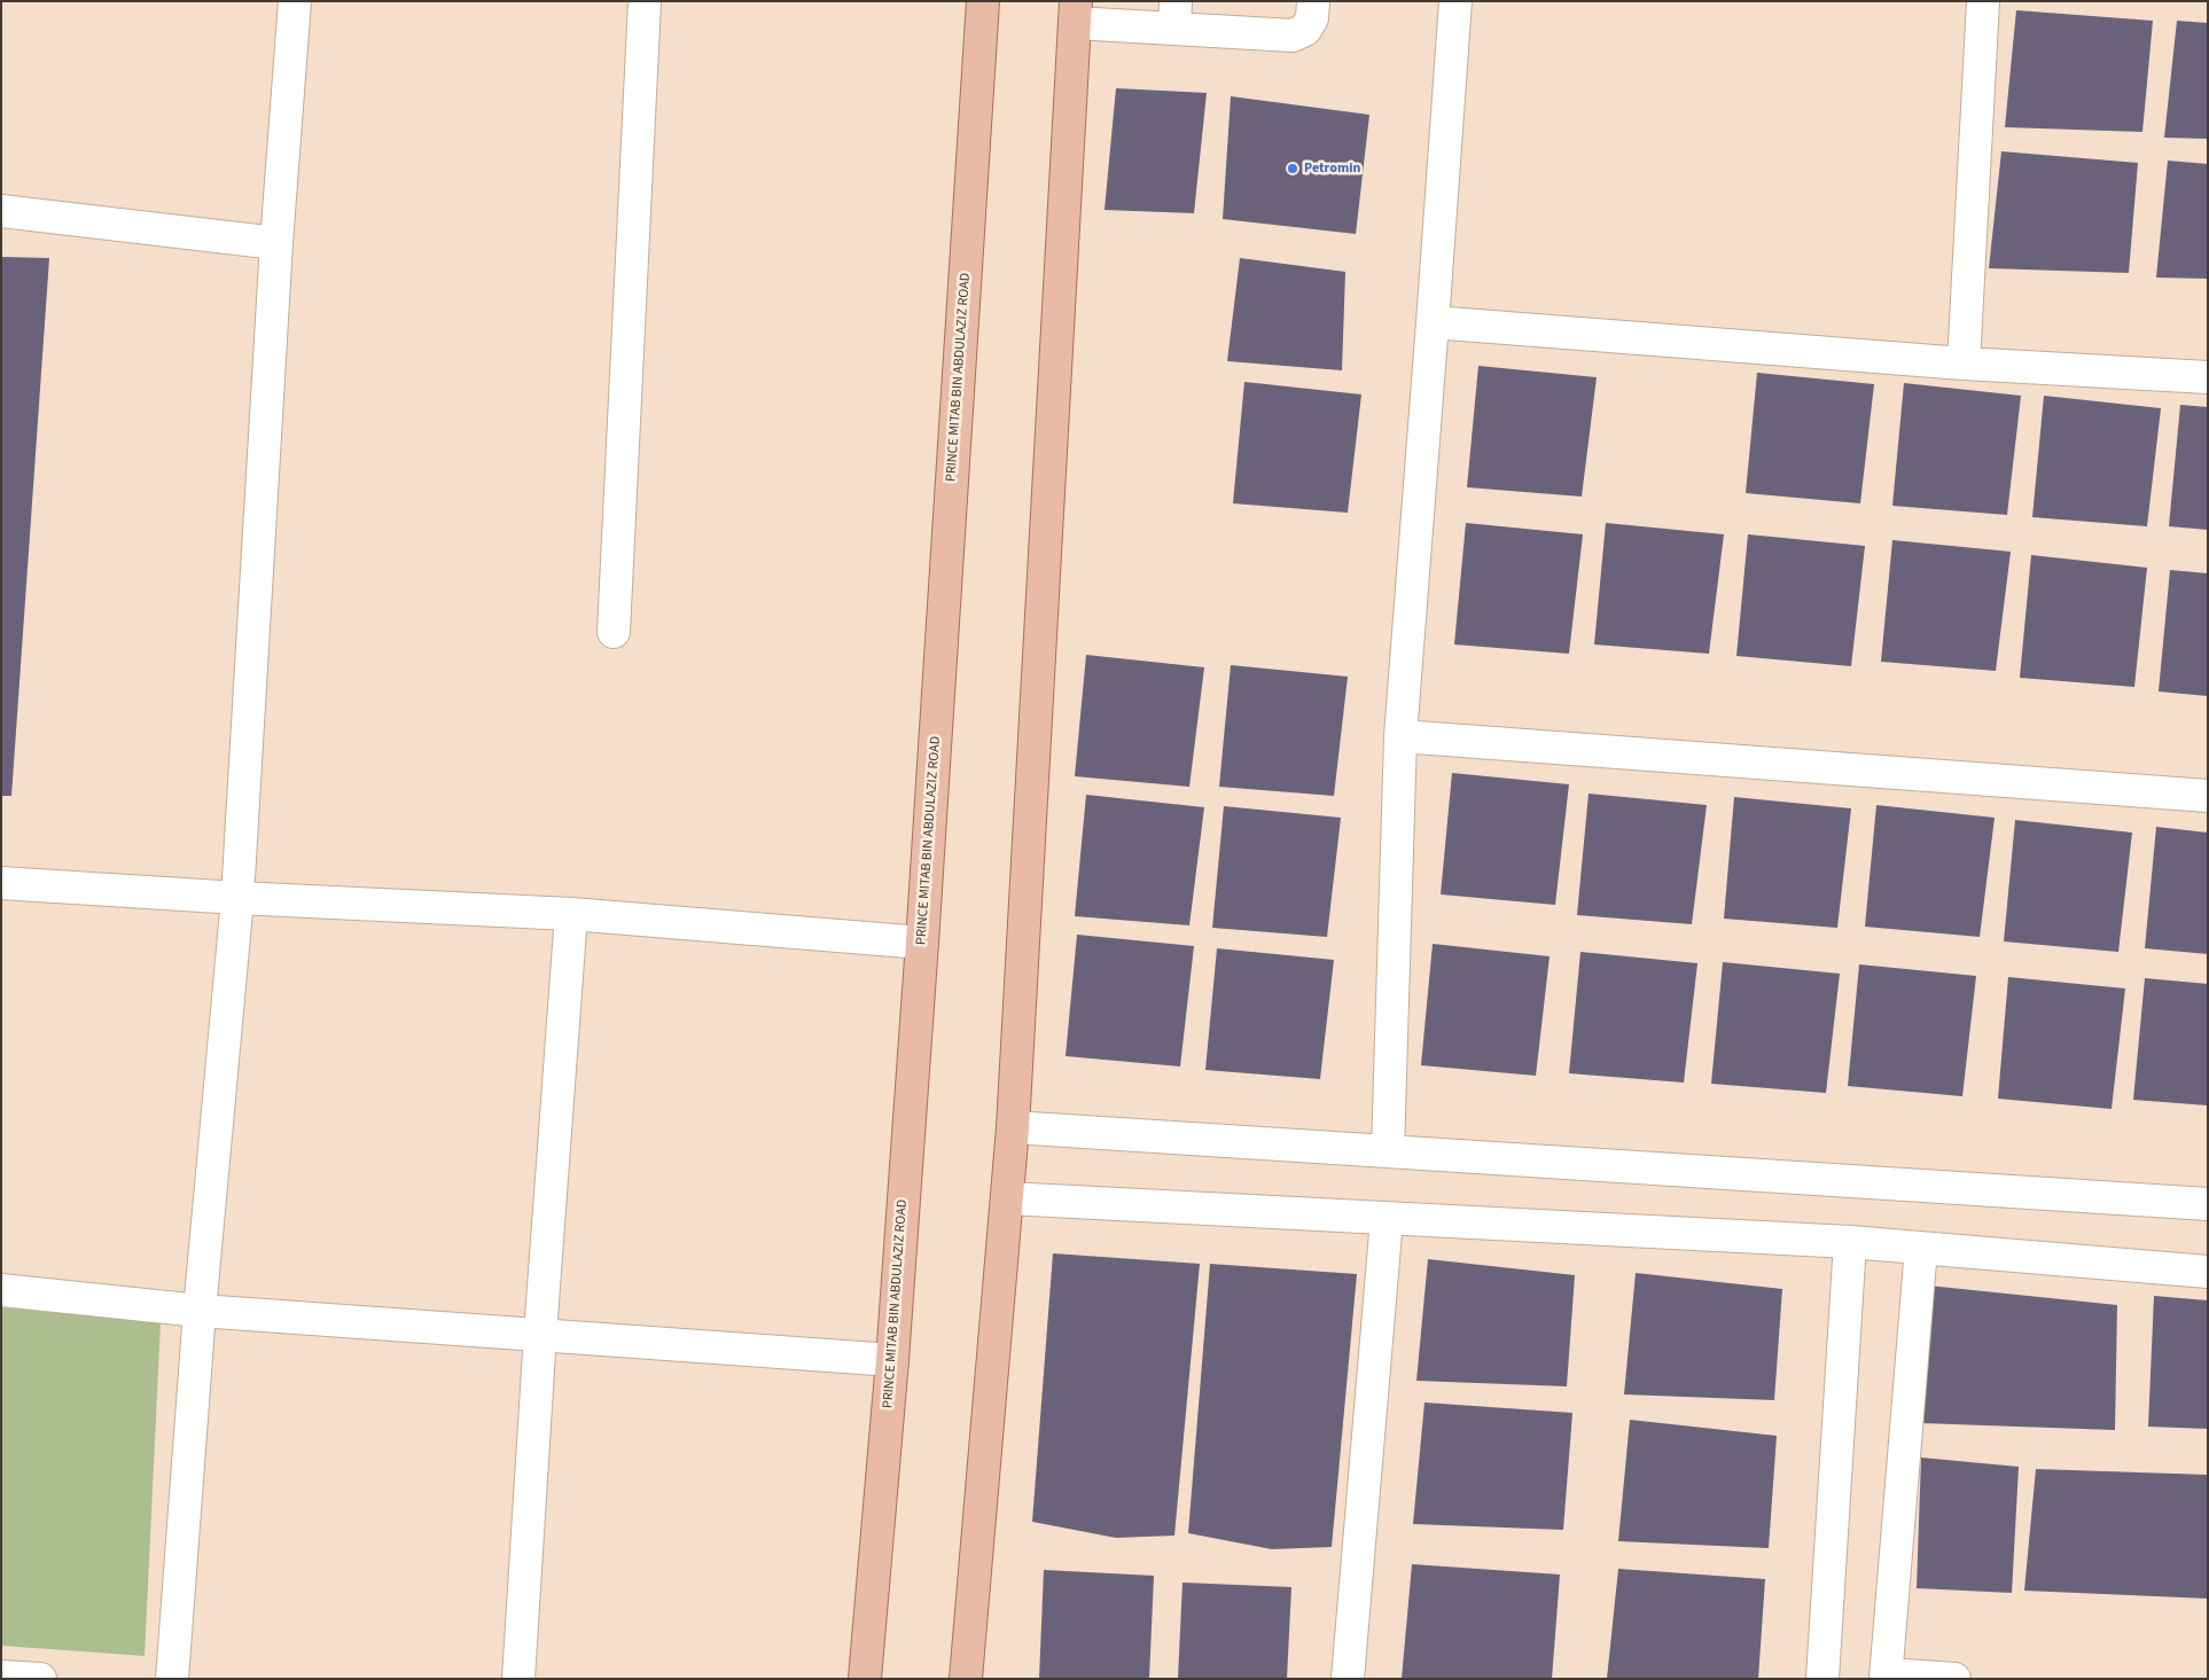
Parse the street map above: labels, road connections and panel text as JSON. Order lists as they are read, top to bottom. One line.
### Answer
{"streets":{"main road":["PRINCE MITAB BIN ABDULAZIZ ROAD"]},"places":["Petromin"]}
